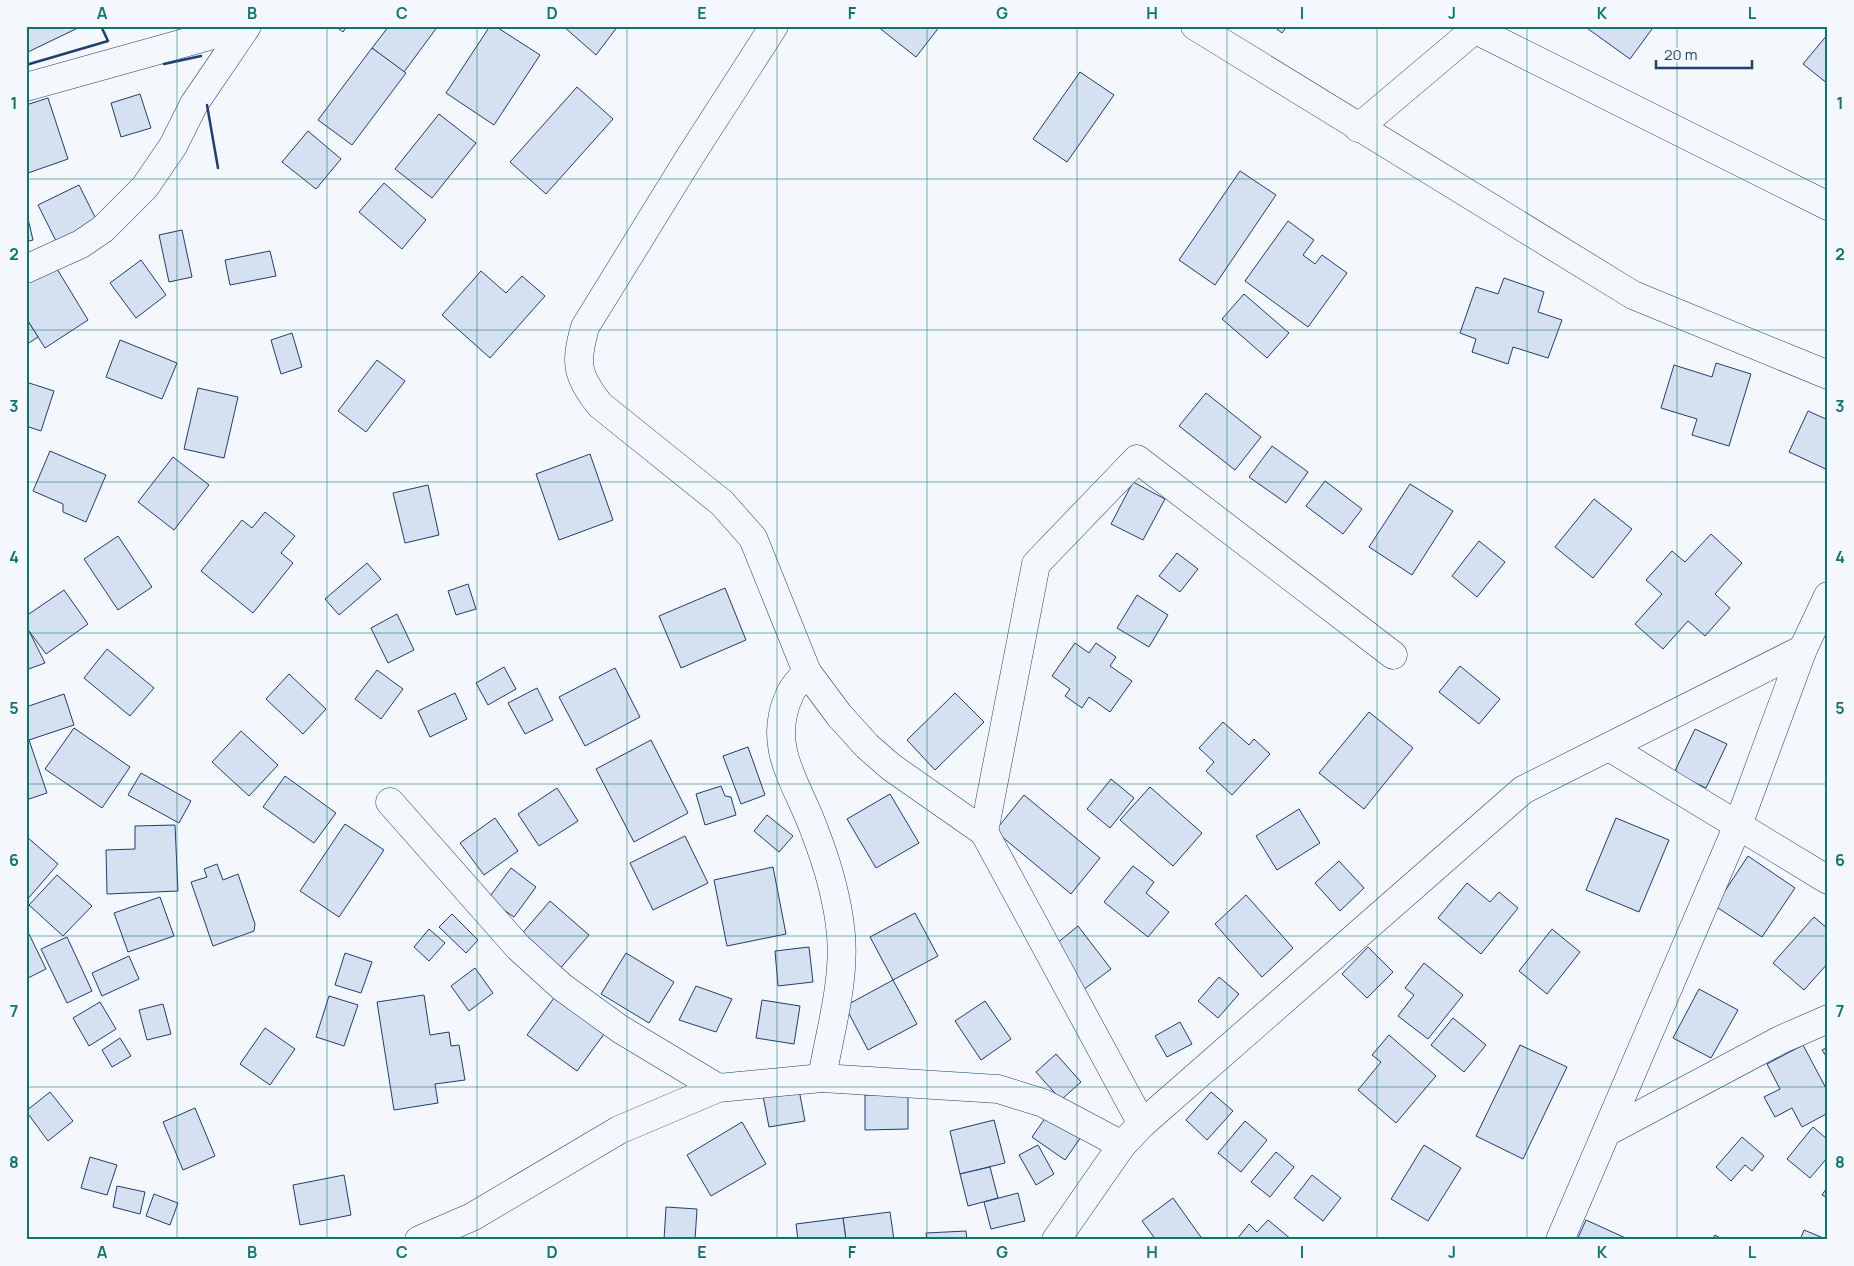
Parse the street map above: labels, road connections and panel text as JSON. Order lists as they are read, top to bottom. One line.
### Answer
{"scale_bar":"20 m","grid":{"columns":["A","B","C","D","E","F","G","H","I","J","K","L"],"rows":["1","2","3","4","5","6","7","8"]}}
